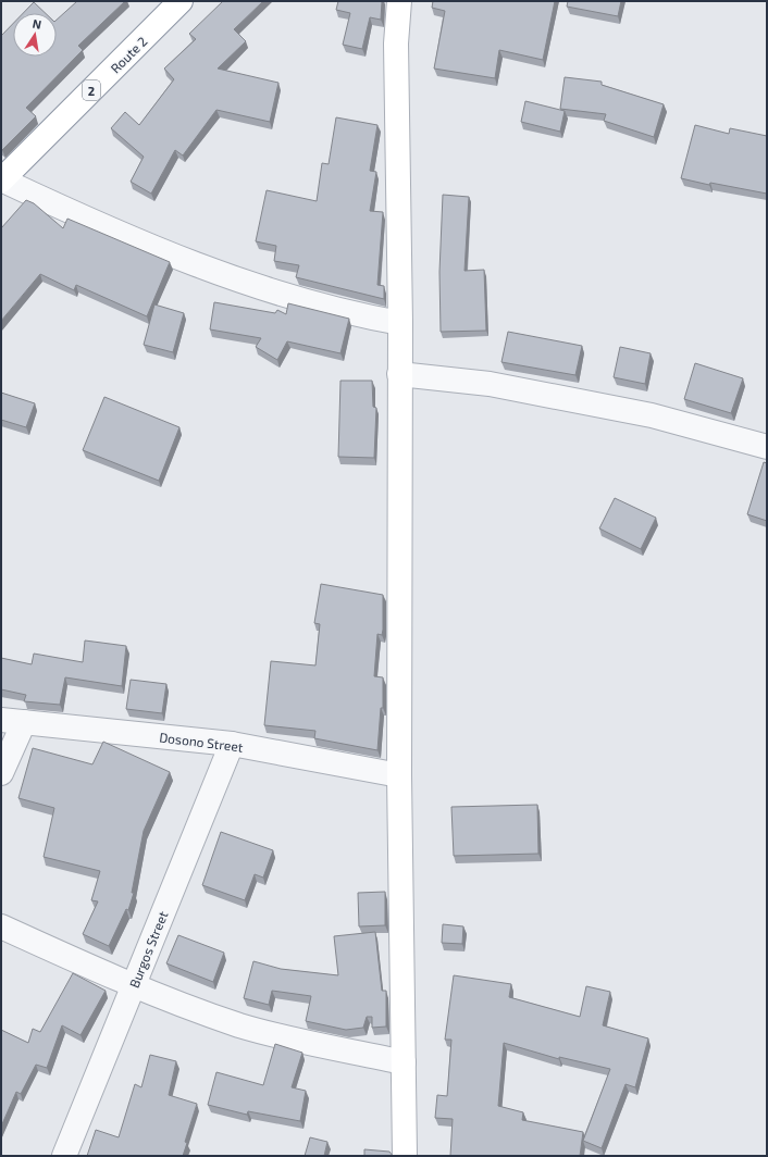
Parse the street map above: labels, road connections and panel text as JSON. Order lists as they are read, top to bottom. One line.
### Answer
{"streets":{"main road":["Route 2","2"],"street":["Dosono Street","Burgos Street"]},"crossings":[["Dosono Street","Burgos Street"]],"north":"top"}
